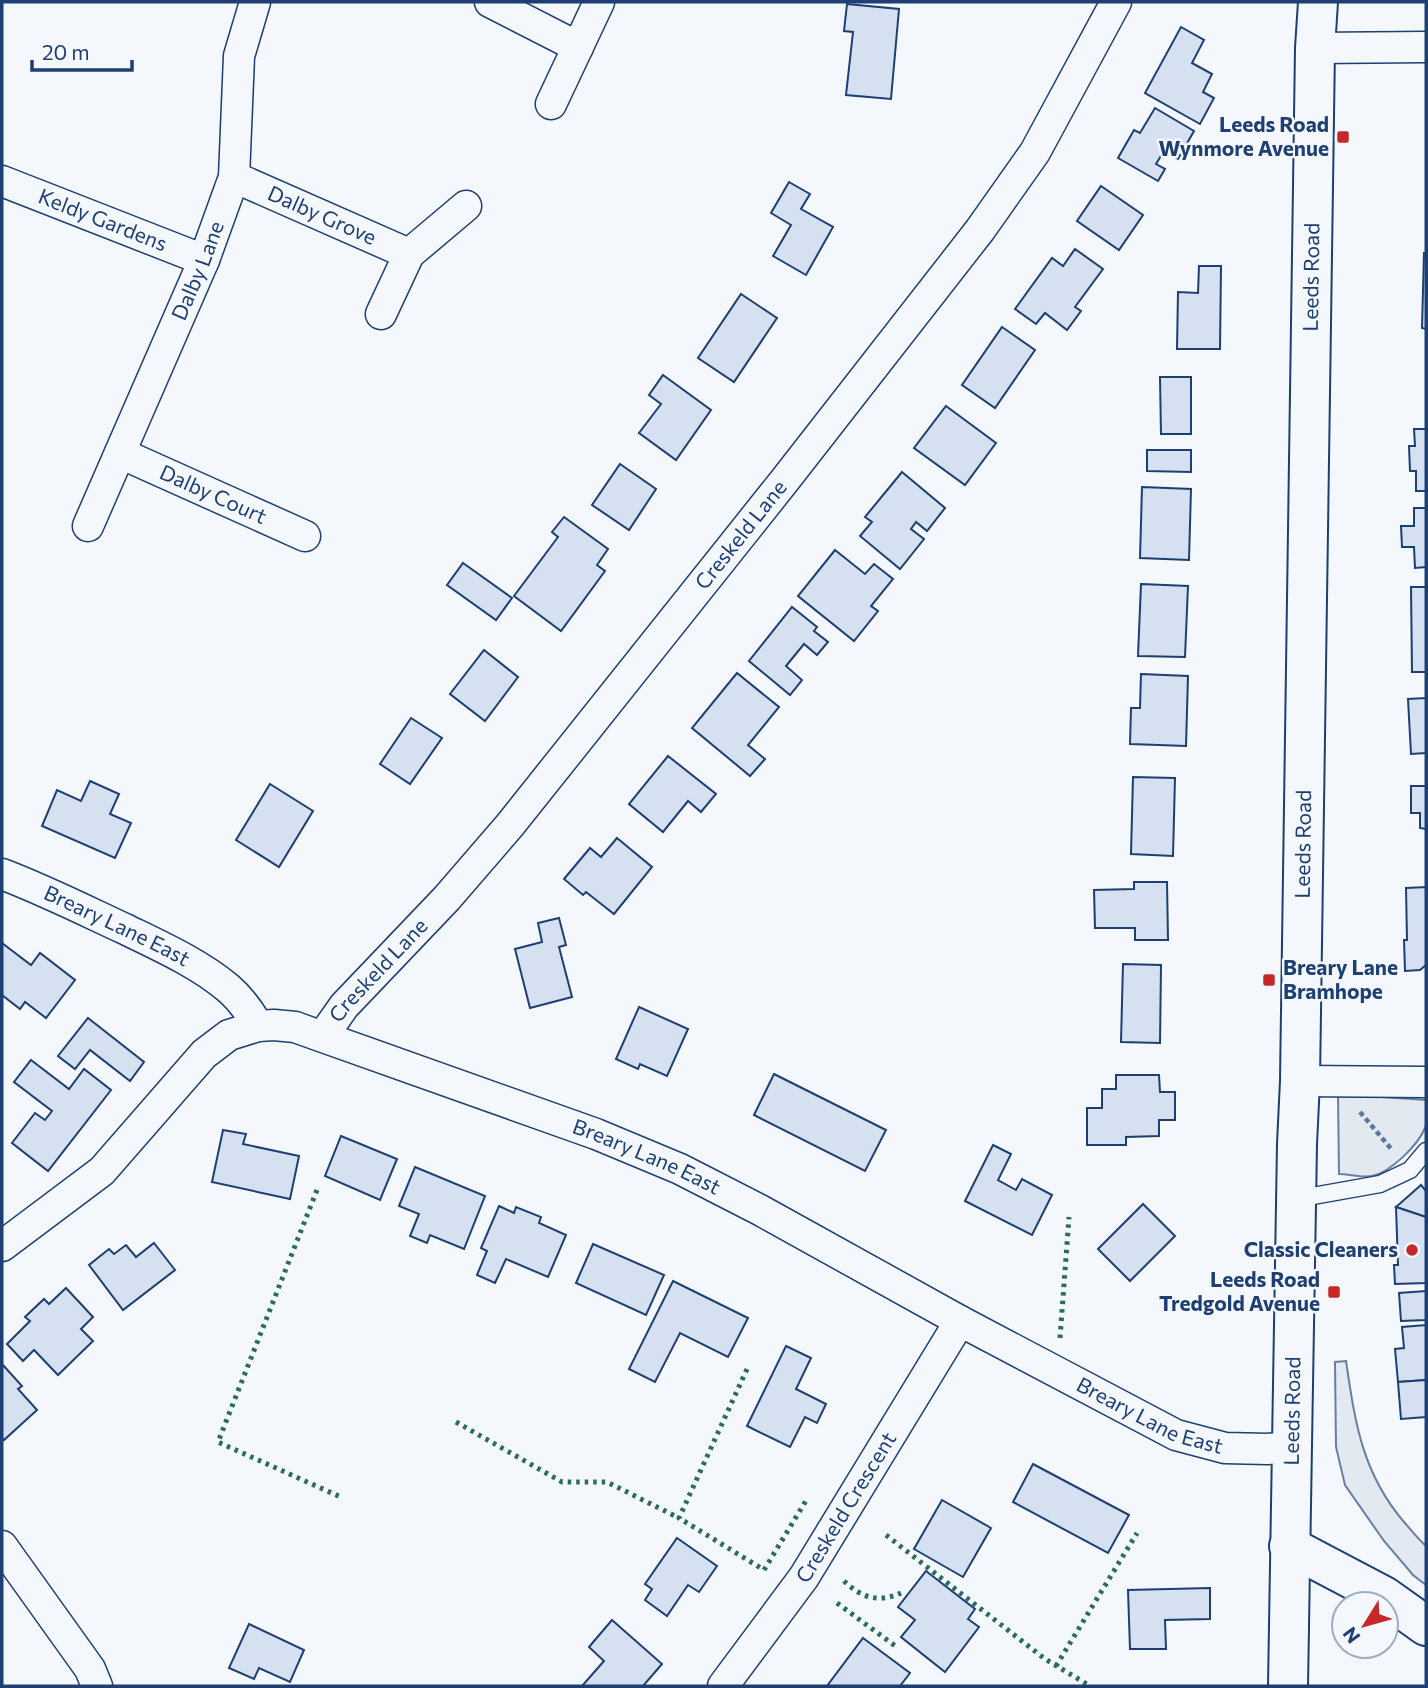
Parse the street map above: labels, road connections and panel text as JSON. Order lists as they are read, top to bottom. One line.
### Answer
{"streets":{"main road":["Leeds Road"],"street":["Dalby Grove","Keldy Gardens","Dalby Lane","Dalby Court","Creskeld Lane","Breary Lane East","Creskeld Crescent"]},"crossings":[["Dalby Grove","Dalby Lane"],["Keldy Gardens","Dalby Lane"],["Dalby Lane","Dalby Court"],["Leeds Road","Breary Lane East"],["Creskeld Lane","Breary Lane East"],["Breary Lane East","Creskeld Crescent"]],"places":{"transit":["Leeds Road Wynmore Avenue","Breary Lane Bramhope","Leeds Road Tredgold Avenue"],"other":["Classic Cleaners"]},"scale_bar":"20 m","north":"bottom left"}
